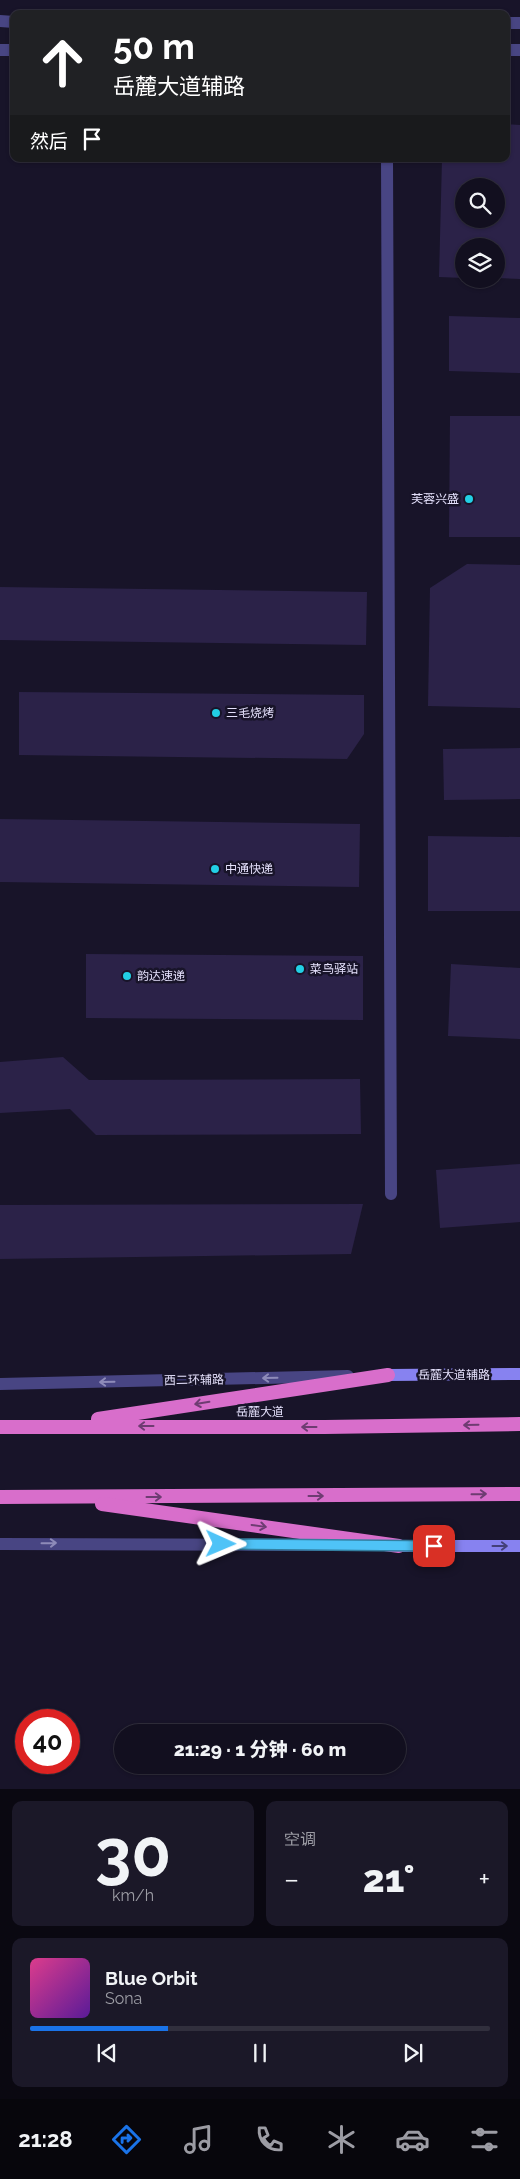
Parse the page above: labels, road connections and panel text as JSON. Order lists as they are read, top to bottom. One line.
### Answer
{"streets":{"highway":["岳麓大道"],"main road":["岳麓大道辅路"],"street":["西二环辅路"]},"crossings":[["岳麓大道辅路","西二环辅路"]],"one_way":["西二环辅路"],"places":["芙蓉兴盛","三毛烧烤","中通快递","菜鸟驿站","韵达速递"],"page":{"turn":["50 m","岳麓大道辅路"],"then":"然后","limit":"40","trip":"21:29 · 1 分钟 · 60 m","tile":[["30","km/h"],"空调"],"heat":["−","21°","+"],"song":["Blue Orbit","Sona"],"tabs":"21:28"}}
